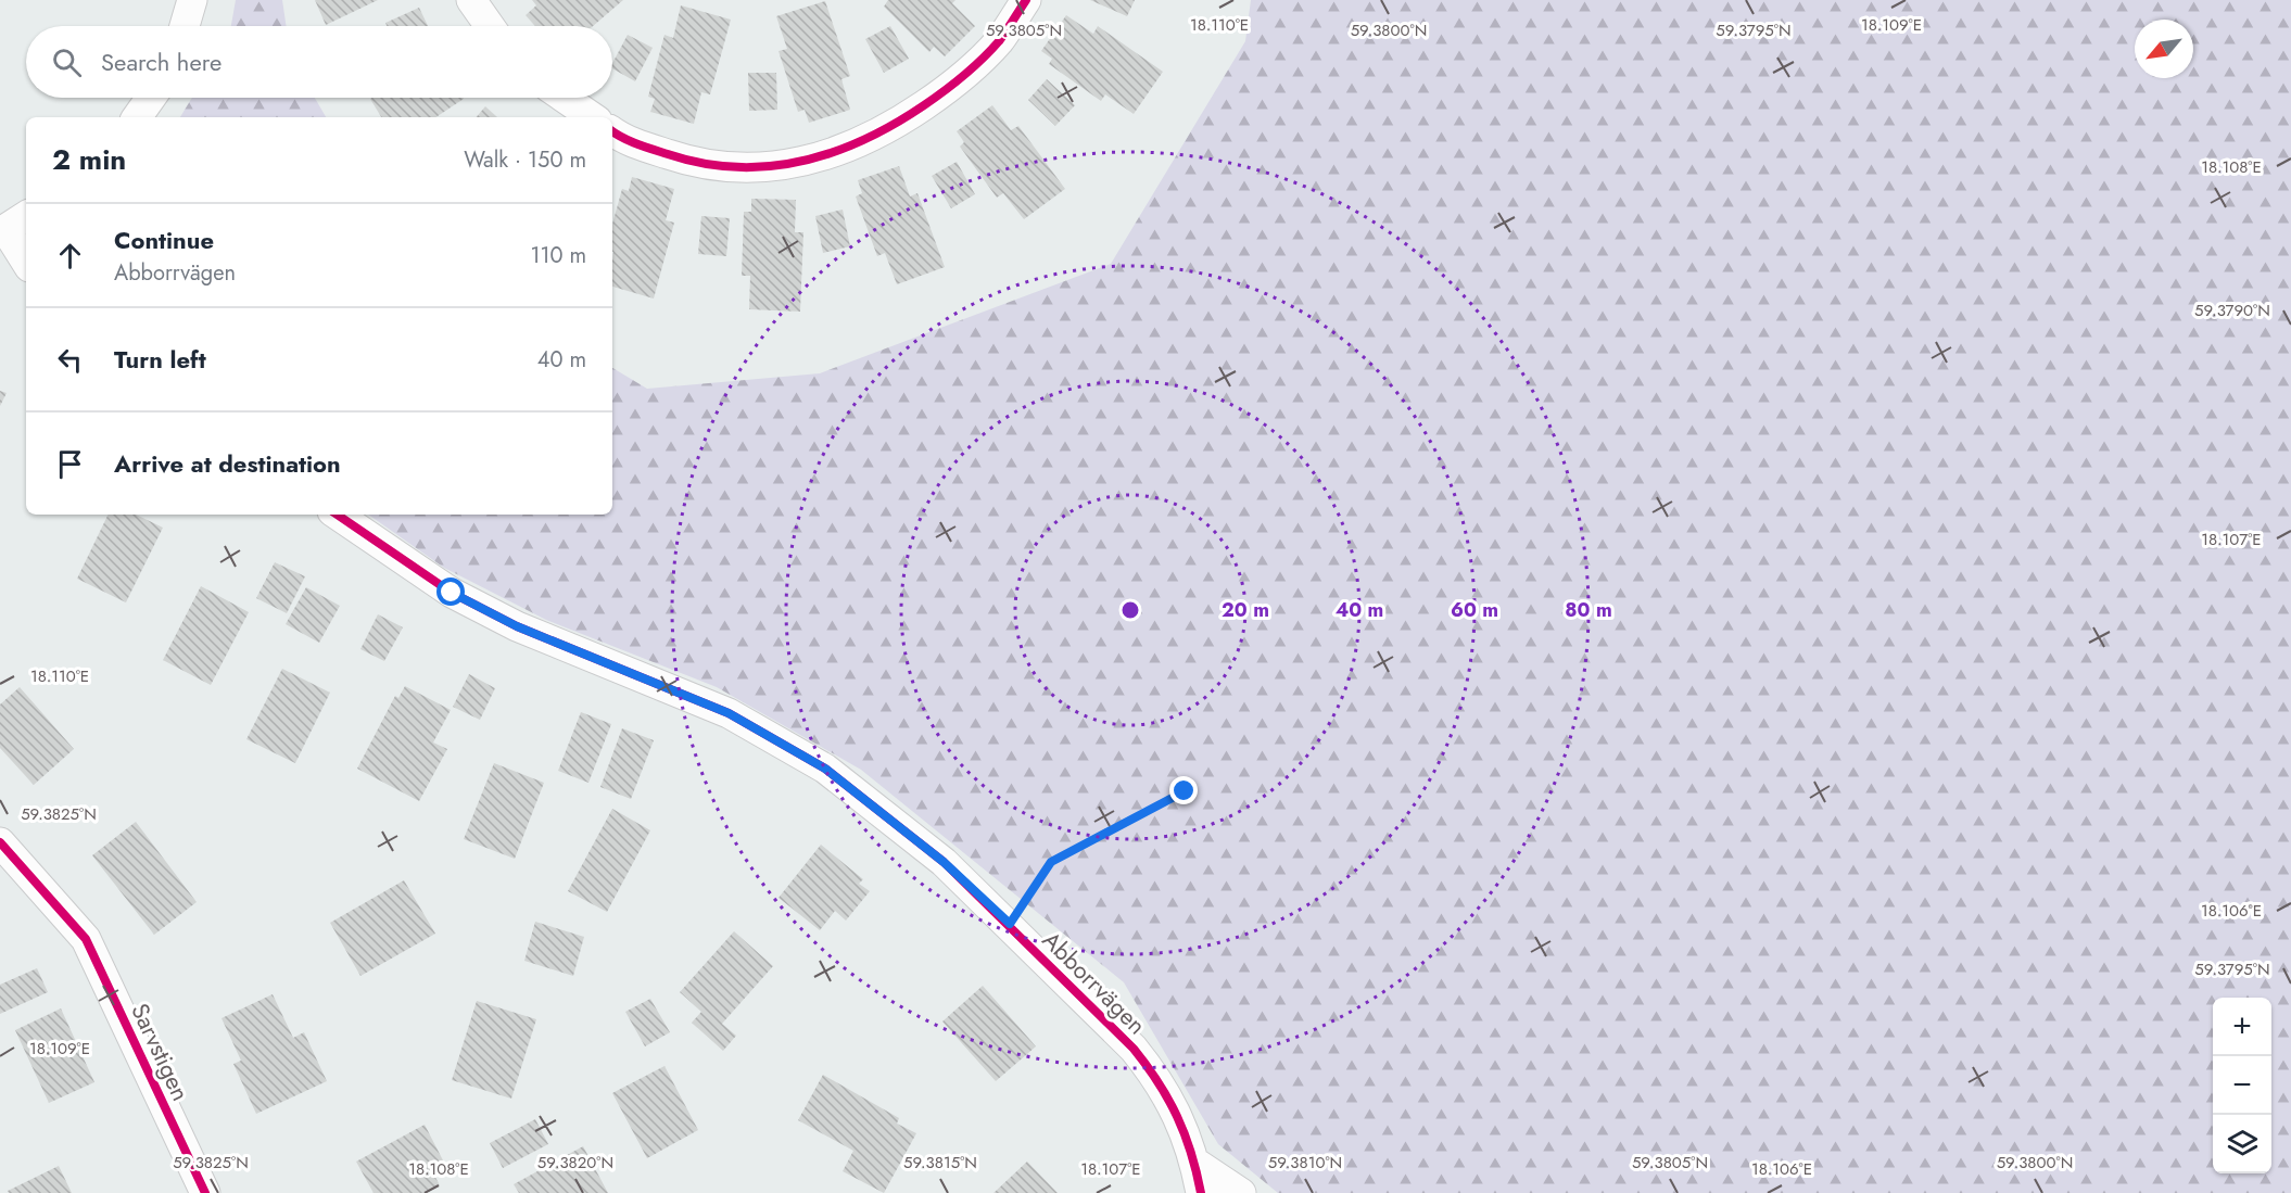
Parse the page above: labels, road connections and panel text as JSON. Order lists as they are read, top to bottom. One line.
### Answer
{"streets":{"street":["Abborrvägen","Sarvstigen"]},"north":"bottom left","page":{"search":"Search here","heading":["2 min","Walk · 150 m"],"list":[["Continue","Abborrvägen","110 m"],["Turn left","40 m"],"Arrive at destination"],"map_buttons":["+","−"]},"coordinates":["18.109°E","18.110°E","59.3805°N","59.3800°N","59.3795°N","18.108°E","59.3790°N","18.107°E","59.3825°N","18.106°E","59.3820°N","59.3815°N","59.3810°N"],"rings":["20 m","40 m","60 m","80 m"]}
